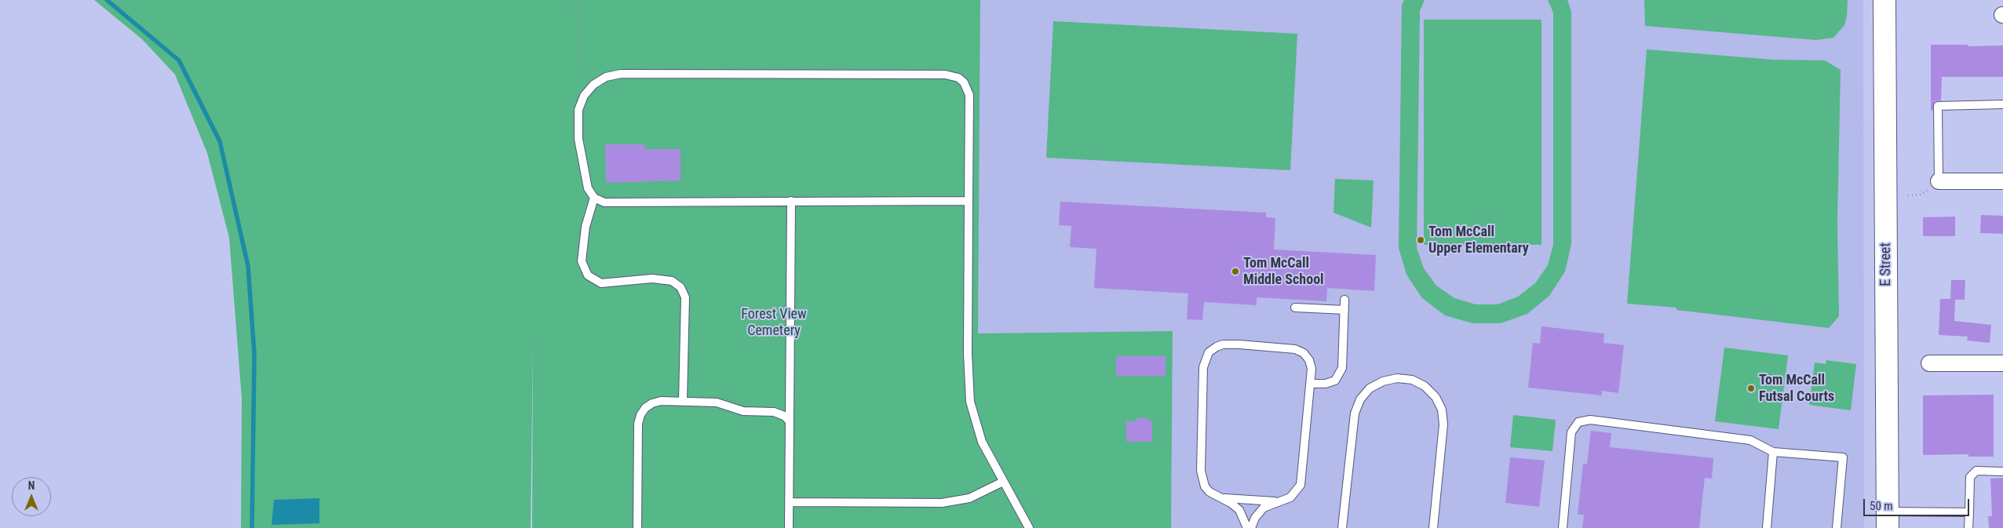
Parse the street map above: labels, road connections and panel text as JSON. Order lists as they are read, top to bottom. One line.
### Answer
{"streets":{"main road":["E Street"]},"parks":["Forest View Cemetery"],"places":["Tom McCall Upper Elementary","Tom McCall Middle School","Tom McCall Futsal Courts"],"scale_bar":"50 m","north":"top"}
